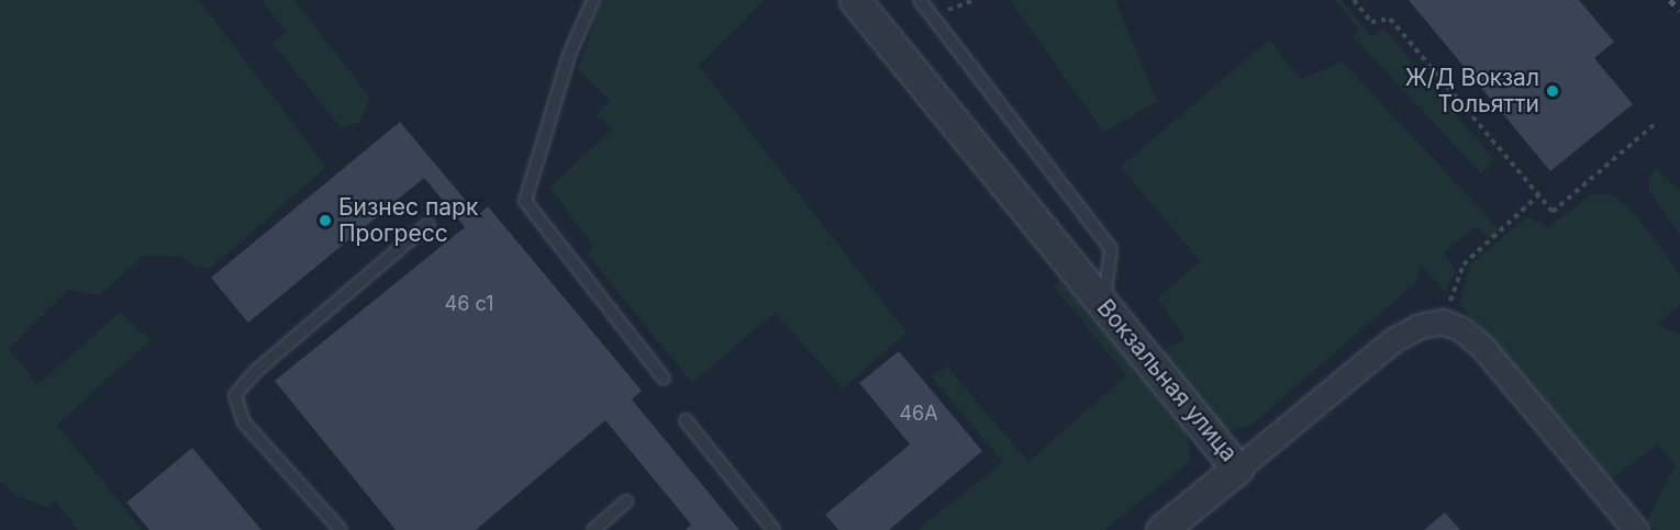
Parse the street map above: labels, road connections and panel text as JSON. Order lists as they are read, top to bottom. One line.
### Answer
{"streets":{"street":["Вокзальная улица"]},"places":["Ж/Д Вокзал Тольятти","Бизнес парк Прогресс"],"house_numbers":["46 с1","46А"]}
